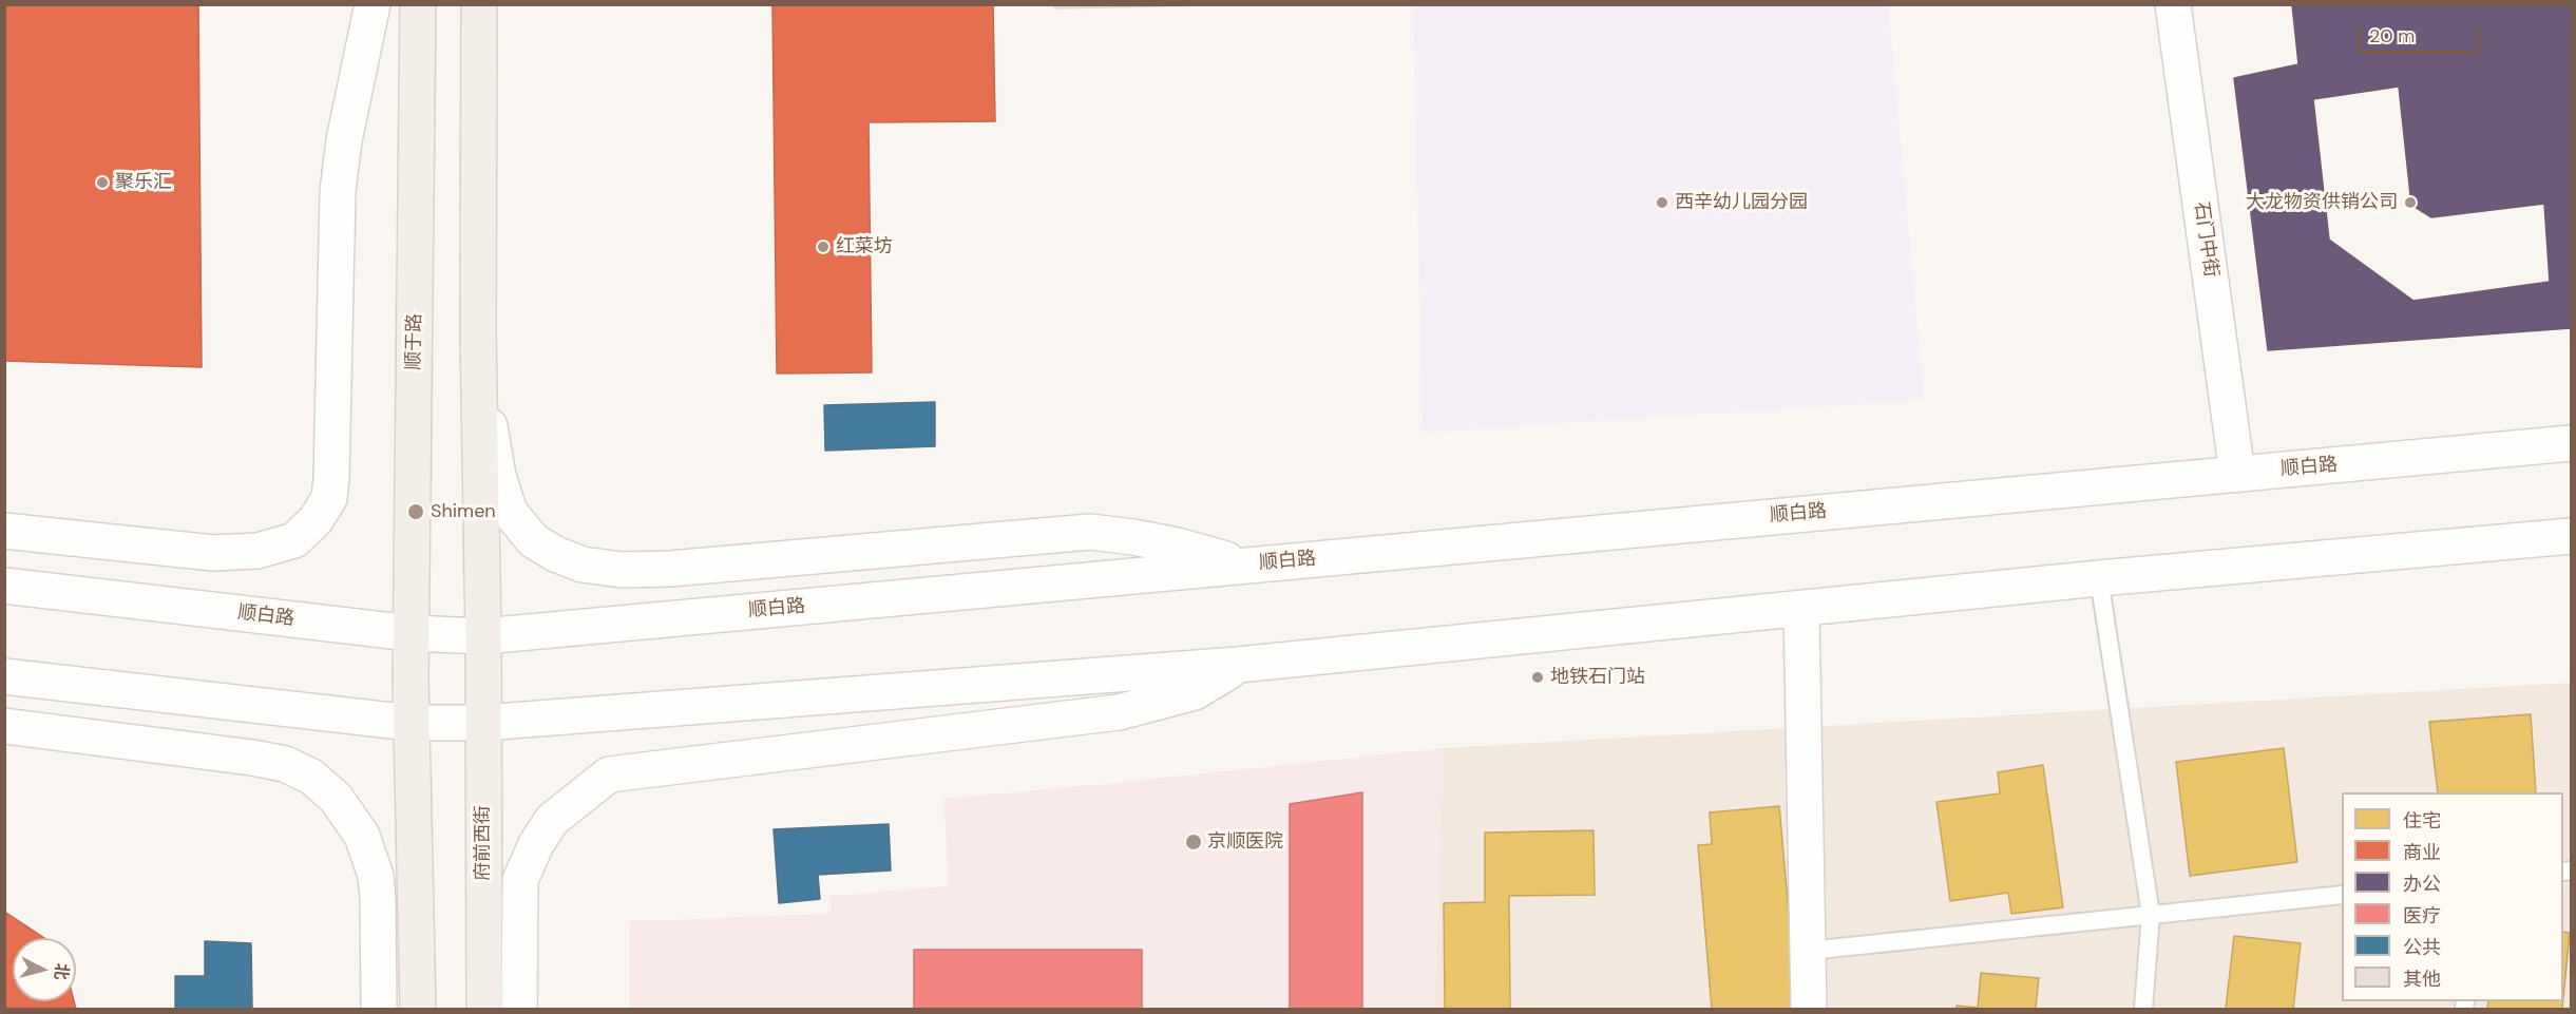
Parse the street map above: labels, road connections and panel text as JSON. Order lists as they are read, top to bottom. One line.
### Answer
{"streets":{"main road":["石门中街","顺于路","顺白路","府前西街"]},"crossings":[["石门中街","顺白路"],["顺于路","顺白路"],["顺白路","府前西街"]],"places":["聚乐汇","西辛幼儿园分园","大龙物资供销公司","红菜坊","Shimen","地铁石门站","京顺医院"],"legend":["住宅","商业","办公","医疗","公共","其他"],"scale_bar":"20 m","north":"right"}
